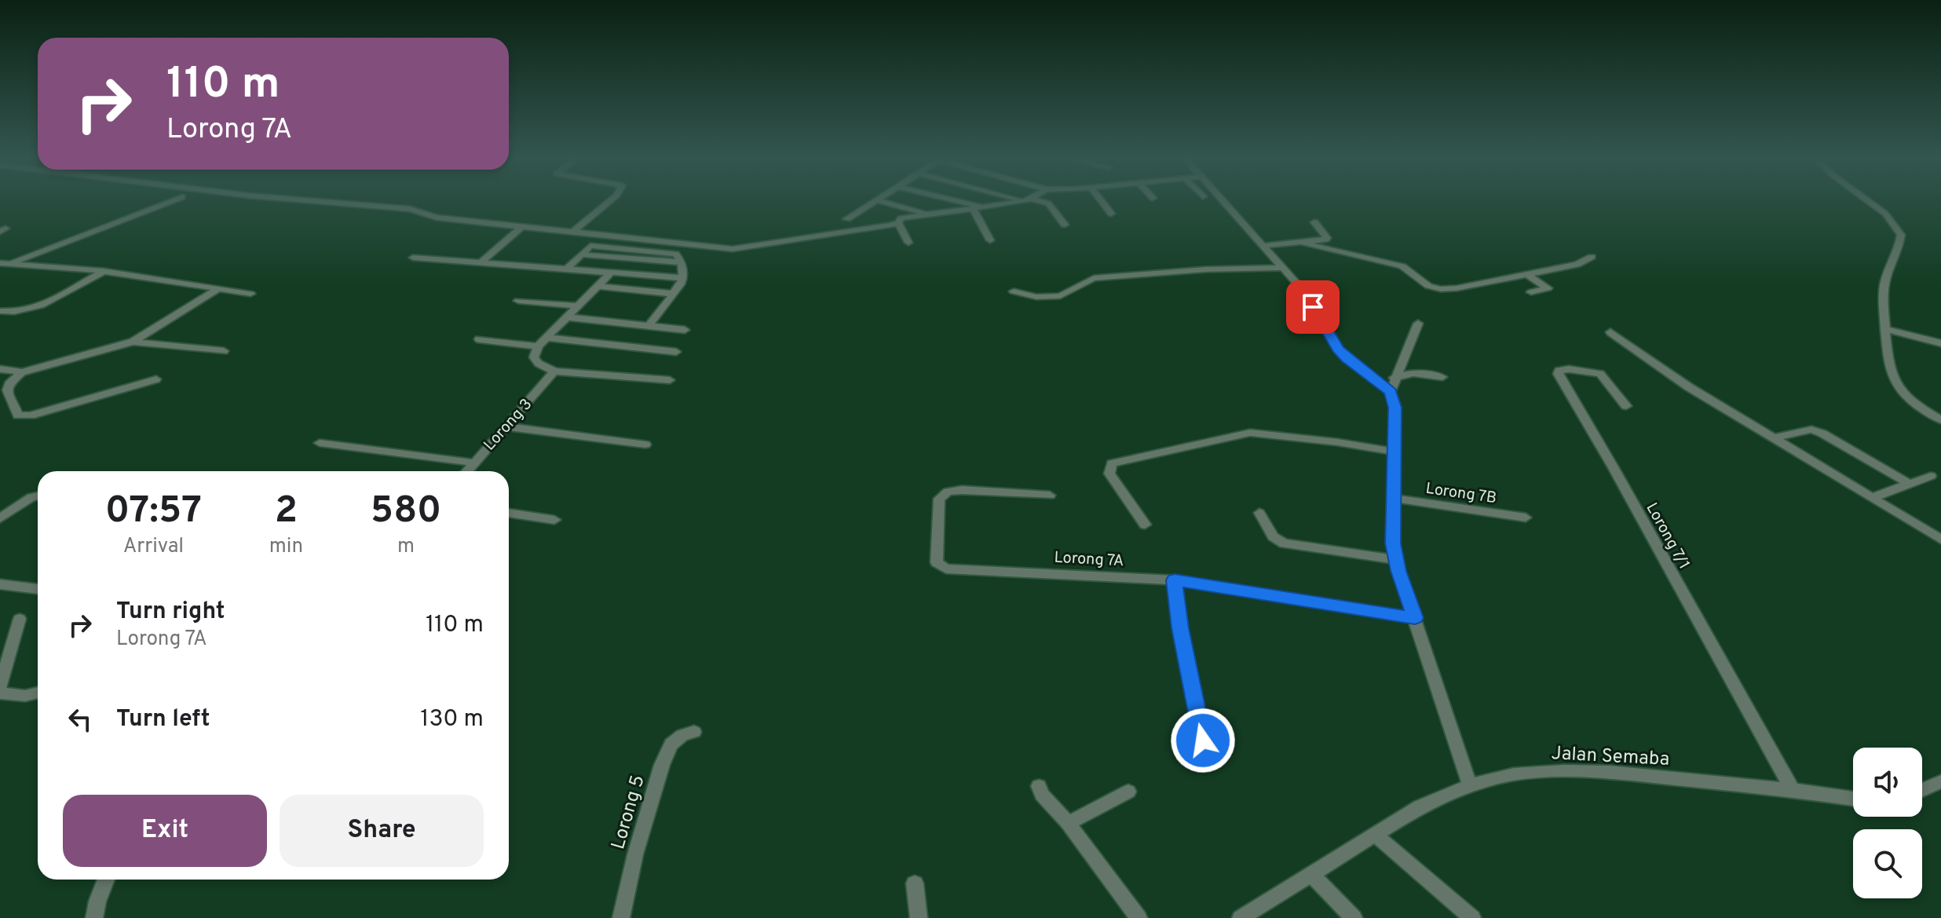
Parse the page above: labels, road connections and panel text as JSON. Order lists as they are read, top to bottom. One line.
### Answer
{"streets":{"street":["Lorong 3","Lorong 7B","Lorong 7/1","Lorong 7A","Jalan Semaba","Lorong 5"]},"crossings":[["Lorong 7/1","Jalan Semaba"]],"page":{"turn":["110 m","Lorong 7A"],"eta":["07:57","Arrival","2","min","580","m"],"list":[{"name":"Turn right","note":"Lorong 7A","value":"110 m"},{"name":"Turn left","value":"130 m"}],"buttons":["Exit","Share"]}}
